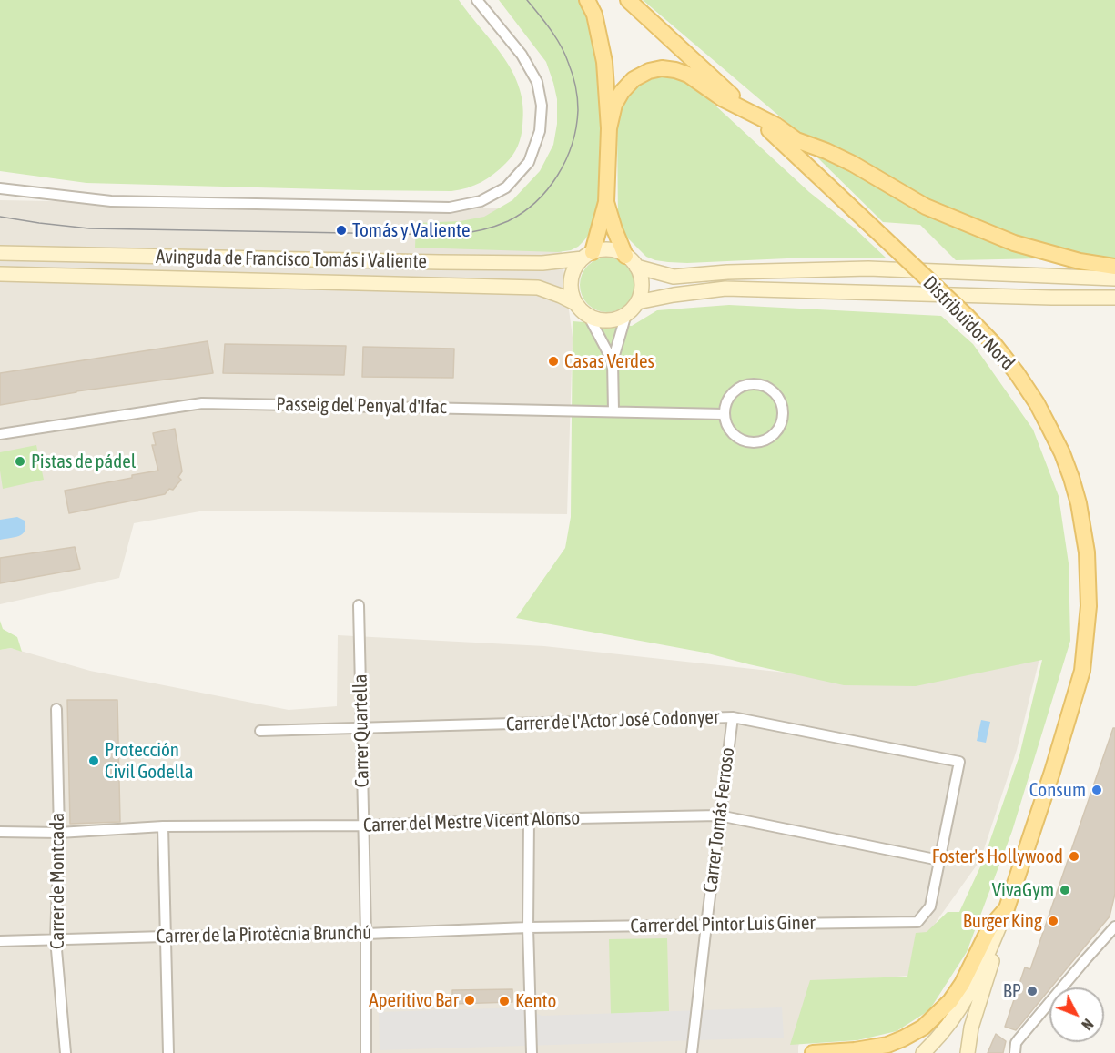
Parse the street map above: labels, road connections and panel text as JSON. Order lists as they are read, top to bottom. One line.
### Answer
{"streets":{"main road":["Avinguda de Francisco Tomás i Valiente","Distribuïdor Nord"],"street":["Passeig del Penyal d'Ifac","Carrer de l'Actor José Codonyer","Carrer Quartella","Carrer Tomás Ferroso","Carrer del Mestre Vicent Alonso","Carrer de Montcada","Carrer del Pintor Luis Giner","Carrer de la Pirotècnia Brunchú"]},"crossings":[["Carrer de l'Actor José Codonyer","Carrer Quartella"],["Carrer de l'Actor José Codonyer","Carrer Tomás Ferroso"],["Carrer de l'Actor José Codonyer","Carrer del Mestre Vicent Alonso"],["Carrer de l'Actor José Codonyer","Carrer del Pintor Luis Giner"],["Carrer Quartella","Carrer del Mestre Vicent Alonso"],["Carrer Quartella","Carrer de la Pirotècnia Brunchú"],["Carrer Tomás Ferroso","Carrer del Mestre Vicent Alonso"],["Carrer Tomás Ferroso","Carrer del Pintor Luis Giner"],["Carrer del Mestre Vicent Alonso","Carrer de Montcada"],["Carrer del Mestre Vicent Alonso","Carrer del Pintor Luis Giner"],["Carrer de Montcada","Carrer de la Pirotècnia Brunchú"],["Carrer del Pintor Luis Giner","Carrer de la Pirotècnia Brunchú"]],"places":["Tomás y Valiente","Casas Verdes","Pistas de pádel","Protección Civil Godella","Consum","Foster's Hollywood","VivaGym","Burger King","BP","Aperitivo Bar","Kento"],"north":"bottom right"}
